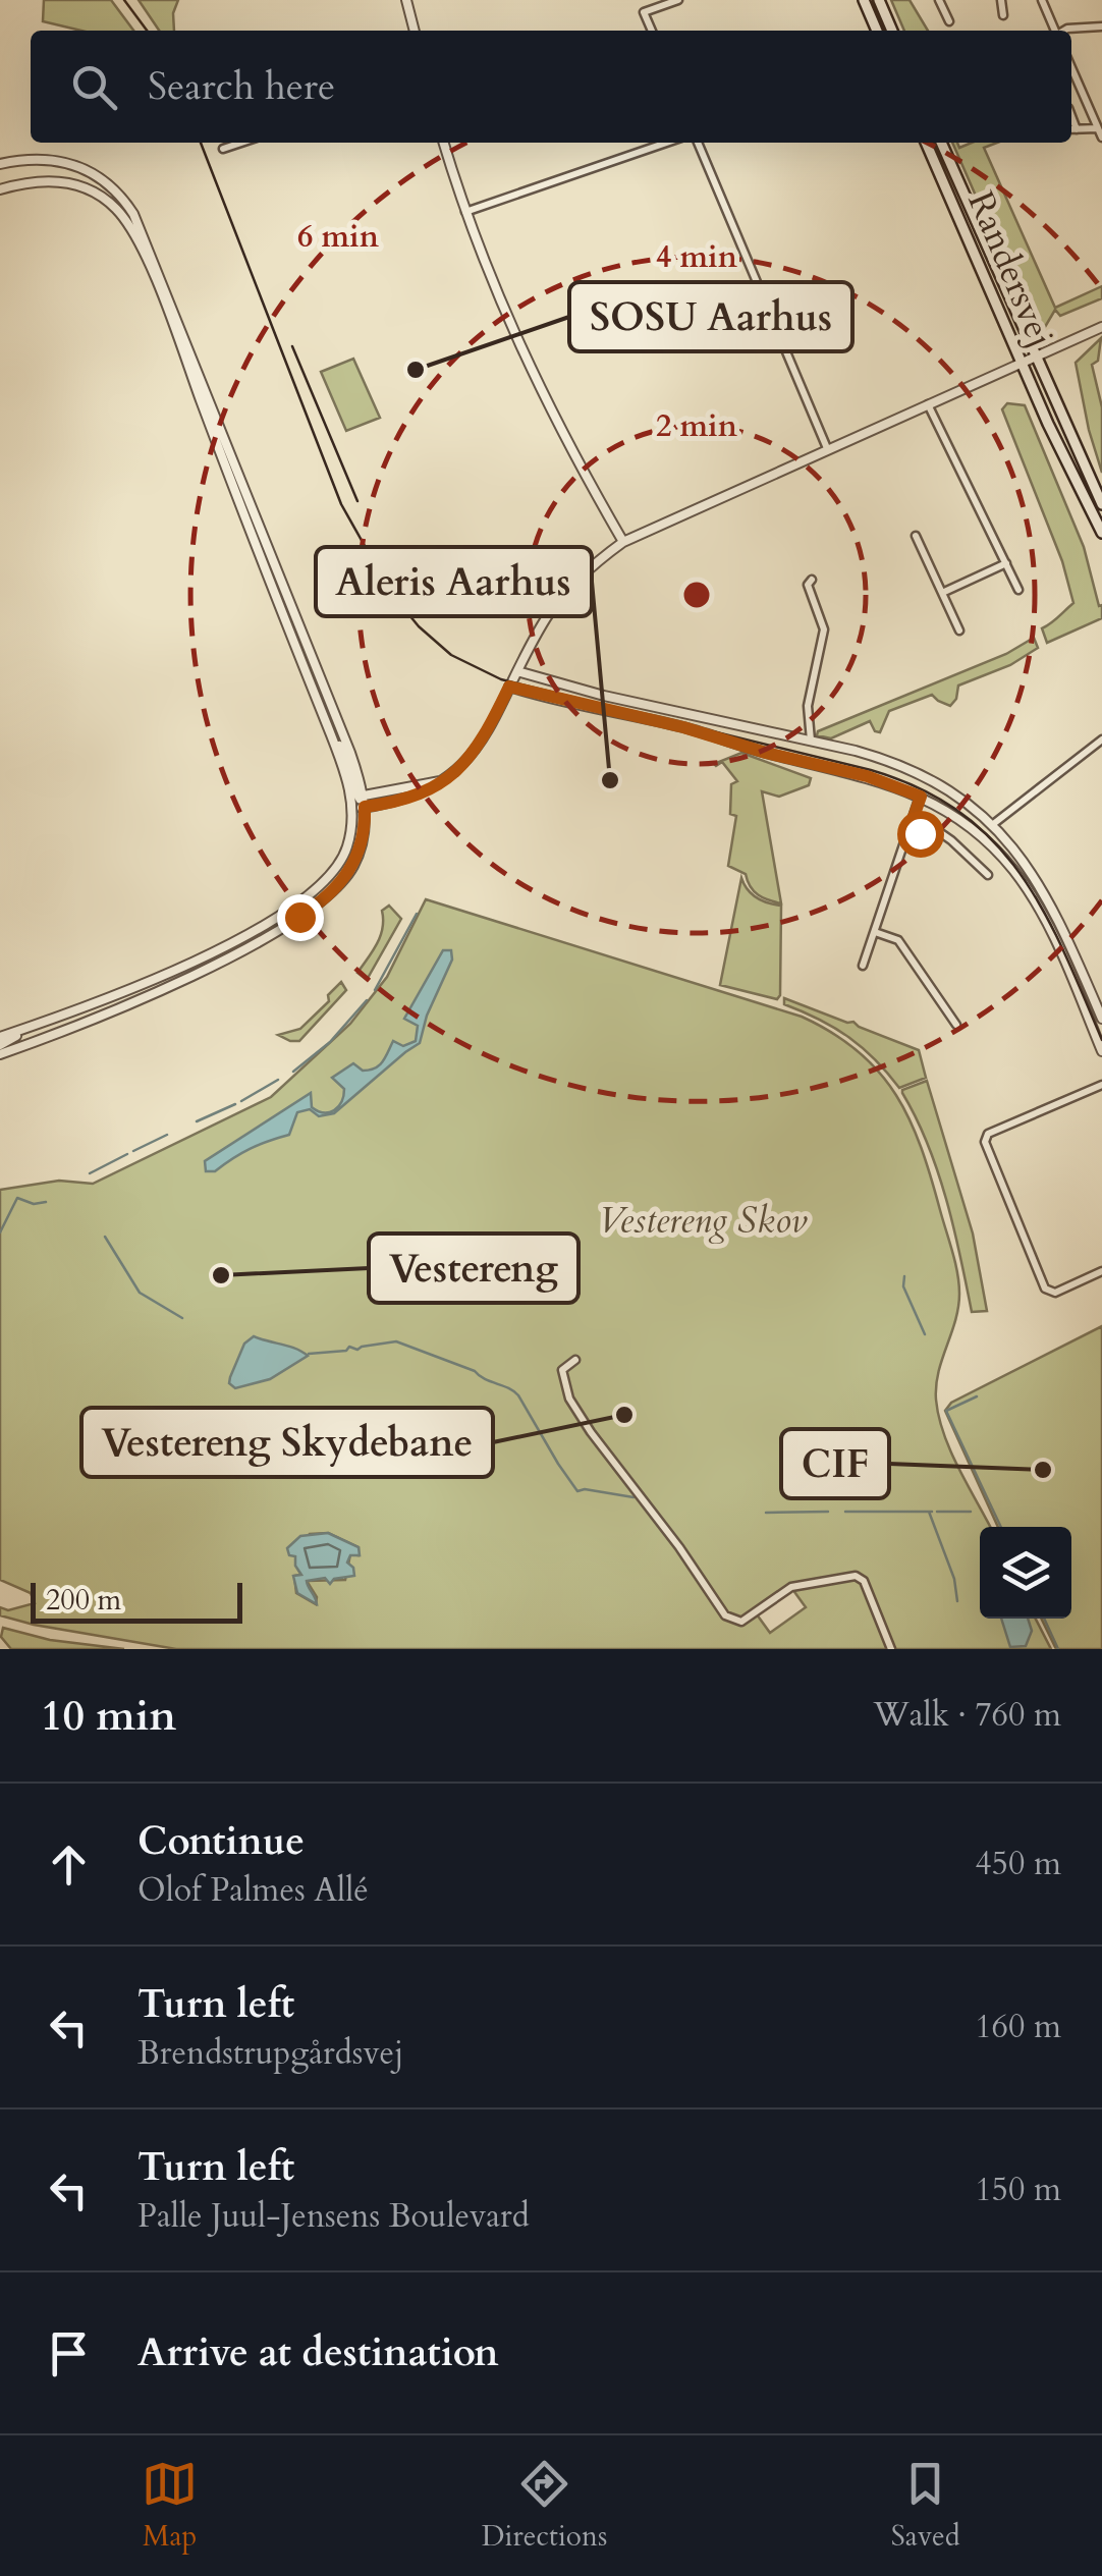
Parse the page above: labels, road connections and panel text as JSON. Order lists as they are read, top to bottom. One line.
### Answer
{"streets":{"main road":["Randersvej"]},"parks":["Vestereng Skov"],"places":["SOSU Aarhus","Aleris Aarhus","Vestereng","Vestereng Skydebane","CIF"],"scale_bar":"200 m","page":{"search":"Search here","scale":"200 m","heading":["10 min","Walk · 760 m"],"list":[["Continue","Olof Palmes Allé","450 m"],["Turn left","Brendstrupgårdsvej","160 m"],["Turn left","Palle Juul-Jensens Boulevard","150 m"],"Arrive at destination"],"nav":["Map","Directions","Saved"]},"rings":["6 min","4 min","2 min"]}
